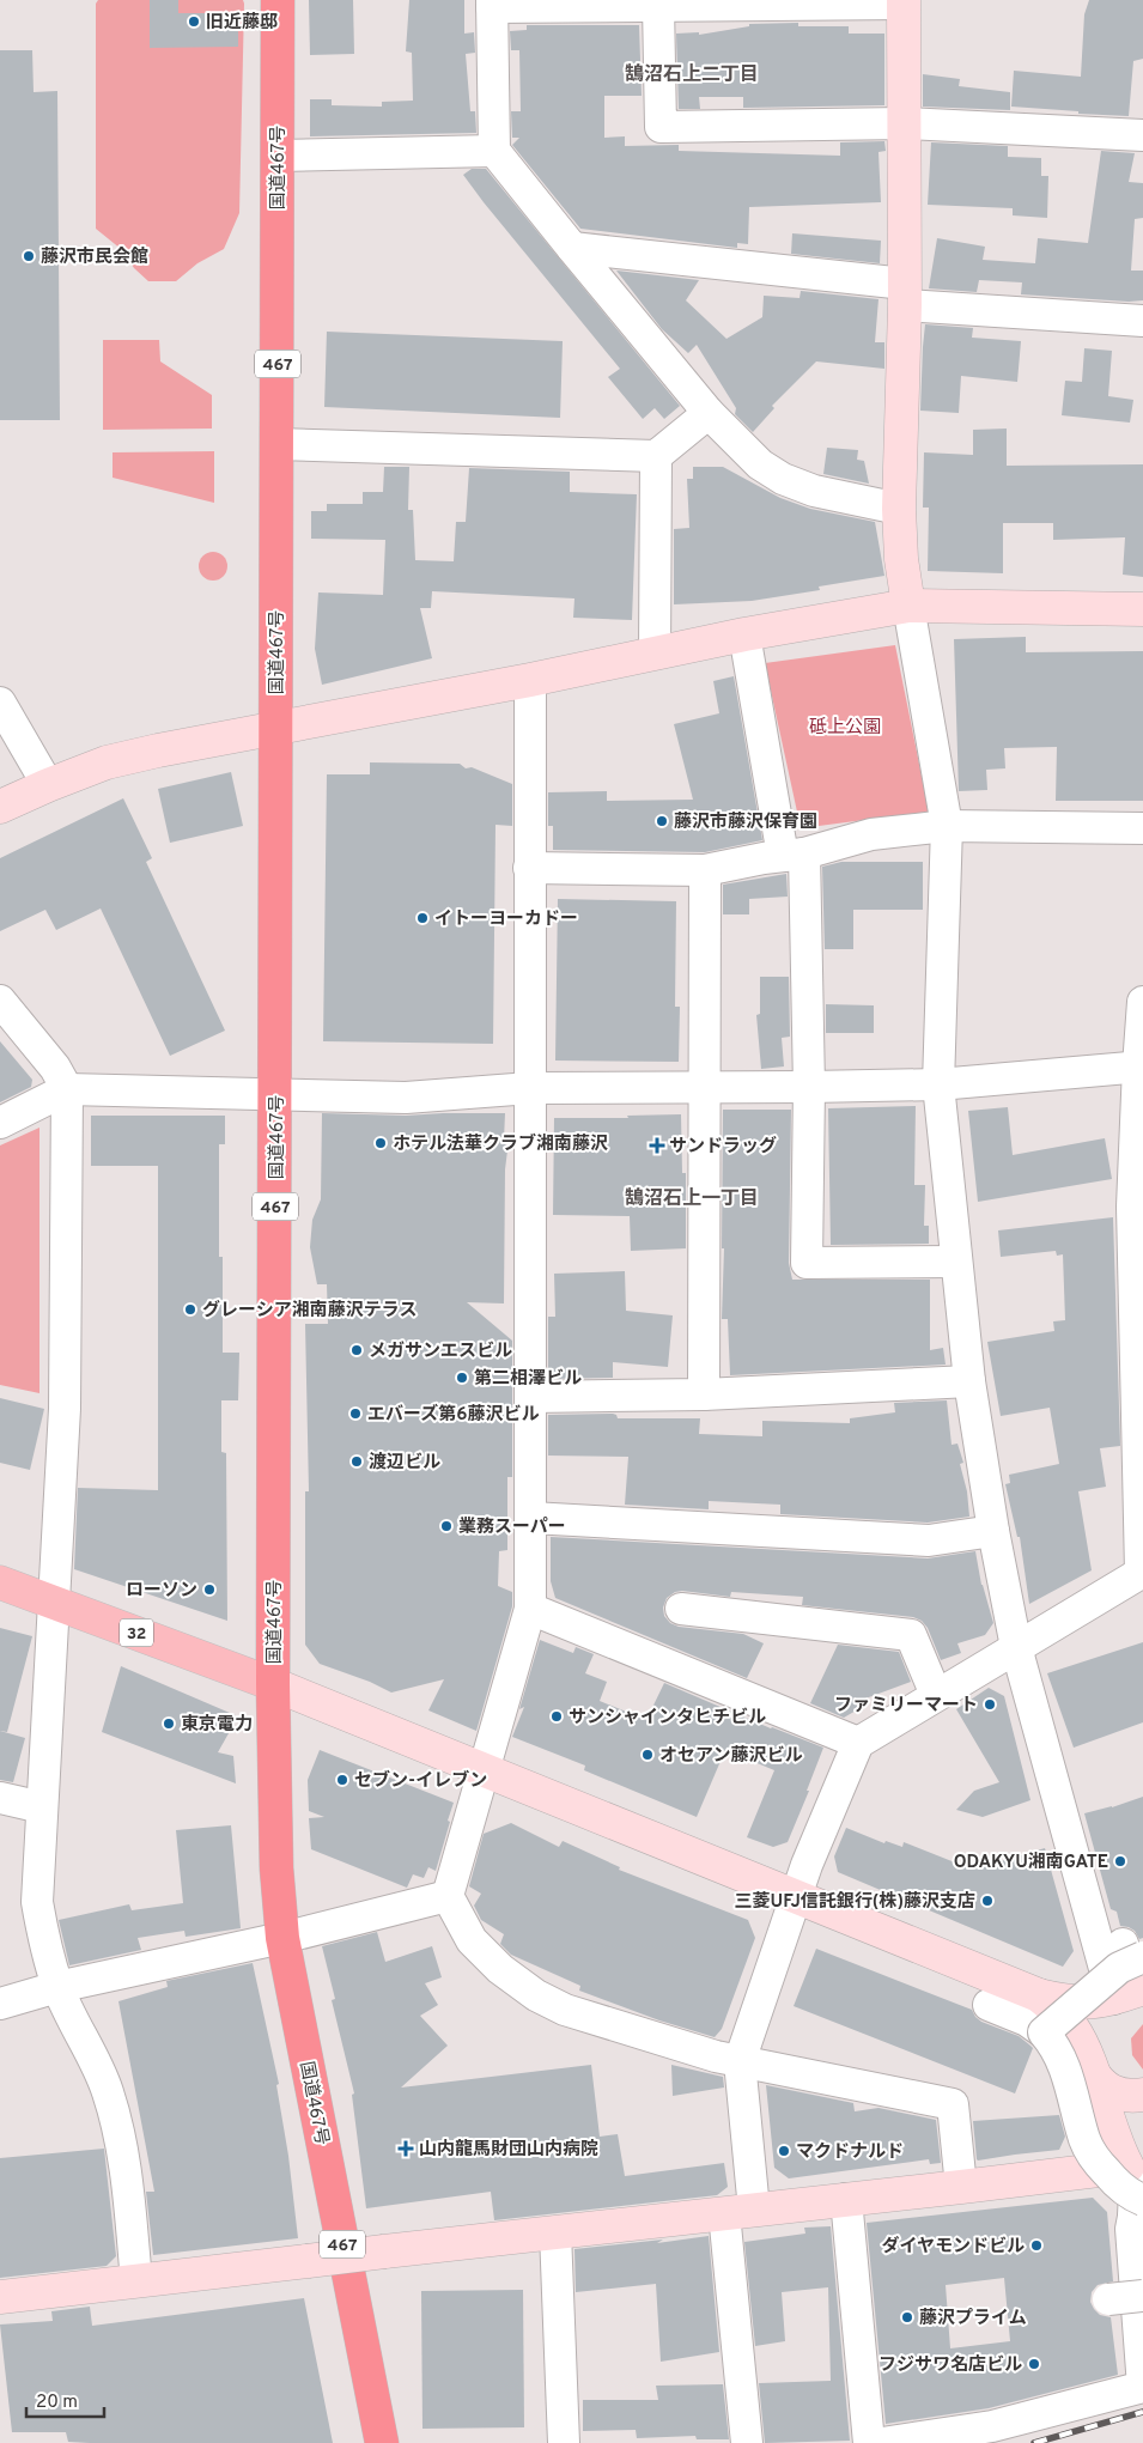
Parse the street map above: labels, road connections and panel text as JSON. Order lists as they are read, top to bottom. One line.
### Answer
{"streets":{"highway":["国道467号","467"],"main road":["32"]},"crossings":[["国道467号","32"]],"districts":["鵠沼石上二丁目","鵠沼石上一丁目"],"parks":["砥上公園"],"places":{"other":["旧近藤邸","藤沢市民会館","藤沢市藤沢保育園","イトーヨーカドー","ホテル法華クラブ湘南藤沢","グレーシア湘南藤沢テラス","メガサンエスビル","第二相澤ビル","エバーズ第6藤沢ビル","渡辺ビル","業務スーパー","ローソン","ファミリーマート","サンシャインタヒチビル","東京電力","オセアン藤沢ビル","セブン-イレブン","ODAKYU湘南GATE","三菱UFJ信託銀行(株)藤沢支店","マクドナルド","ダイヤモンドビル","藤沢プライム","フジサワ名店ビル"],"health":["サンドラッグ","山内龍馬財団山内病院"]},"scale_bar":"20 m"}
